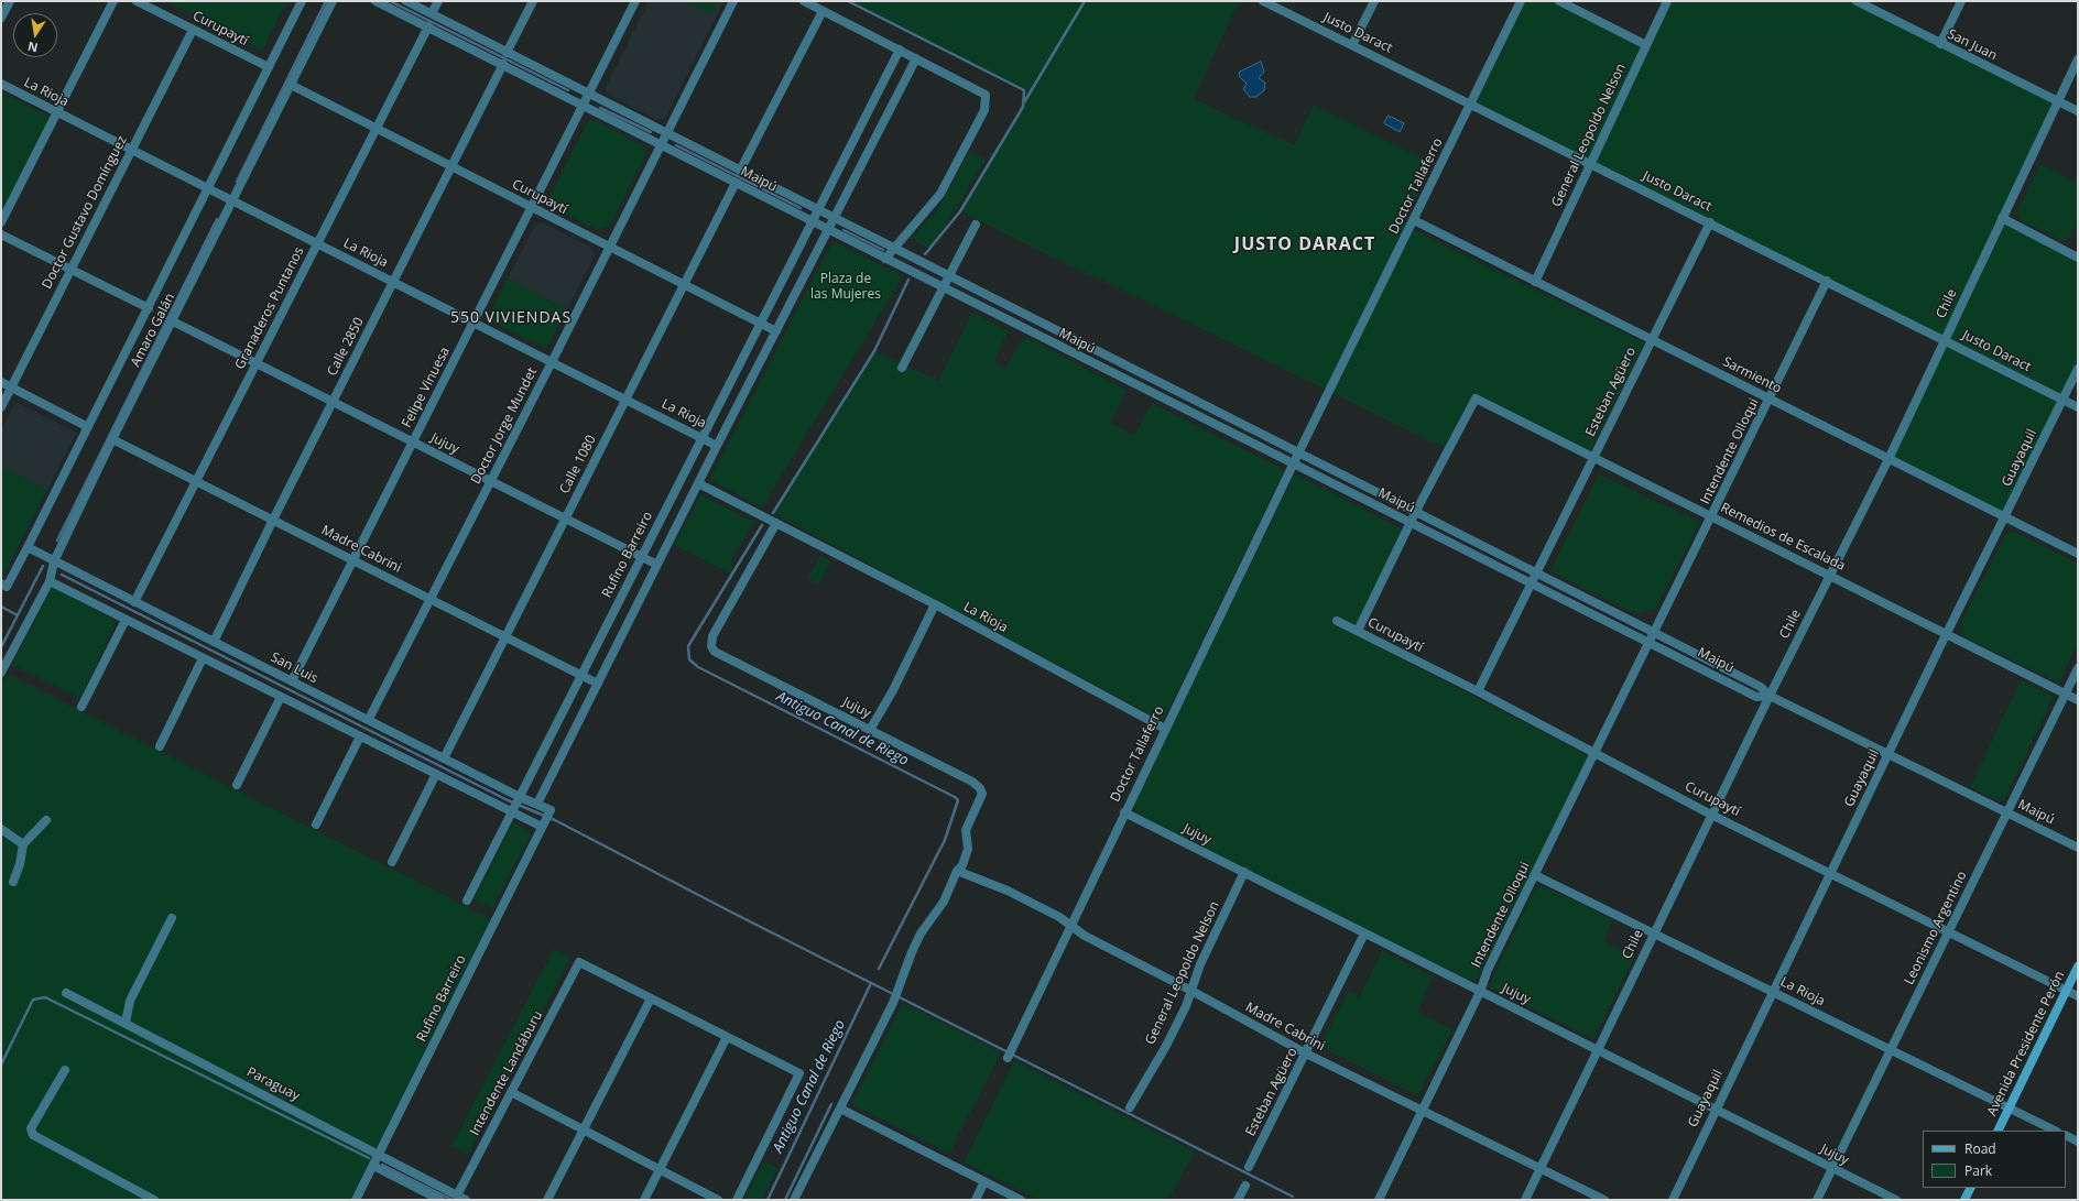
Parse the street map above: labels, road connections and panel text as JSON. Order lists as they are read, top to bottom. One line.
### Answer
{"streets":{"main road":["Avenida Presidente Perón"],"street":["Curupaytí","Justo Daract","San Juan","La Rioja","General Leopoldo Nelson","Maipú","Doctor Tallaferro","Doctor Gustavo Domínguez","Chile","Granaderos Puntanos","Amaro Galán","Calle 2850","Sarmiento","Felipe Vinuesa","Esteban Agüero","Doctor Jorge Mundet","Jujuy","Intendente Olloqui","Guayaquil","Calle 1080","Remedios de Escalada","Madre Cabrini","Rufino Barreiro","San Luis","Leonismo Argentino","Intendente Landáburu","Paraguay"]},"crossings":[["Curupaytí","Doctor Gustavo Domínguez"],["Curupaytí","Chile"],["Curupaytí","Granaderos Puntanos"],["Curupaytí","Amaro Galán"],["Curupaytí","Calle 2850"],["Curupaytí","Felipe Vinuesa"],["Curupaytí","Doctor Jorge Mundet"],["Curupaytí","Intendente Olloqui"],["Curupaytí","Guayaquil"],["Curupaytí","Calle 1080"],["Curupaytí","Rufino Barreiro"],["Curupaytí","Leonismo Argentino"],["Curupaytí","Avenida Presidente Perón"],["Justo Daract","General Leopoldo Nelson"],["Justo Daract","Doctor Tallaferro"],["Justo Daract","Chile"],["Justo Daract","Esteban Agüero"],["Justo Daract","Intendente Olloqui"],["Justo Daract","Guayaquil"],["San Juan","Chile"],["La Rioja","Doctor Tallaferro"],["La Rioja","Doctor Gustavo Domínguez"],["La Rioja","Chile"],["La Rioja","Granaderos Puntanos"],["La Rioja","Amaro Galán"],["La Rioja","Calle 2850"],["La Rioja","Felipe Vinuesa"],["La Rioja","Doctor Jorge Mundet"],["La Rioja","Jujuy"],["La Rioja","Intendente Olloqui"],["La Rioja","Guayaquil"],["La Rioja","Calle 1080"],["La Rioja","Rufino Barreiro"],["La Rioja","Leonismo Argentino"],["La Rioja","Avenida Presidente Perón"],["General Leopoldo Nelson","Sarmiento"],["General Leopoldo Nelson","Jujuy"],["General Leopoldo Nelson","Madre Cabrini"],["Maipú","Doctor Tallaferro"],["Maipú","Chile"],["Maipú","Granaderos Puntanos"],["Maipú","Calle 2850"],["Maipú","Felipe Vinuesa"],["Maipú","Esteban Agüero"],["Maipú","Doctor Jorge Mundet"],["Maipú","Intendente Olloqui"],["Maipú","Guayaquil"],["Maipú","Calle 1080"],["Maipú","Remedios de Escalada"],["Maipú","Rufino Barreiro"],["Maipú","Leonismo Argentino"],["Doctor Tallaferro","Sarmiento"],["Doctor Tallaferro","Jujuy"],["Doctor Tallaferro","Madre Cabrini"],["Chile","Sarmiento"],["Chile","Jujuy"],["Chile","Remedios de Escalada"],["Chile","Madre Cabrini"],["Granaderos Puntanos","Jujuy"],["Granaderos Puntanos","Madre Cabrini"],["Granaderos Puntanos","San Luis"],["Amaro Galán","Jujuy"],["Amaro Galán","Madre Cabrini"],["Amaro Galán","San Luis"],["Calle 2850","Jujuy"],["Calle 2850","Madre Cabrini"],["Calle 2850","San Luis"],["Sarmiento","Esteban Agüero"],["Sarmiento","Intendente Olloqui"],["Sarmiento","Guayaquil"],["Felipe Vinuesa","Jujuy"],["Felipe Vinuesa","Madre Cabrini"],["Felipe Vinuesa","San Luis"],["Esteban Agüero","Jujuy"],["Esteban Agüero","Remedios de Escalada"],["Esteban Agüero","Madre Cabrini"],["Doctor Jorge Mundet","Jujuy"],["Doctor Jorge Mundet","Madre Cabrini"],["Doctor Jorge Mundet","San Luis"],["Jujuy","Intendente Olloqui"],["Jujuy","Guayaquil"],["Jujuy","Calle 1080"],["Jujuy","Madre Cabrini"],["Jujuy","Rufino Barreiro"],["Jujuy","Leonismo Argentino"],["Intendente Olloqui","Remedios de Escalada"],["Intendente Olloqui","Madre Cabrini"],["Guayaquil","Remedios de Escalada"],["Calle 1080","Madre Cabrini"],["Calle 1080","San Luis"],["Remedios de Escalada","Leonismo Argentino"],["Madre Cabrini","Rufino Barreiro"],["Rufino Barreiro","San Luis"],["Rufino Barreiro","Paraguay"],["Intendente Landáburu","Paraguay"]],"districts":["JUSTO DARACT","550 VIVIENDAS"],"water":["Antiguo Canal de Riego"],"parks":["Plaza de las Mujeres"],"legend":["Road","Park"],"north":"bottom"}
